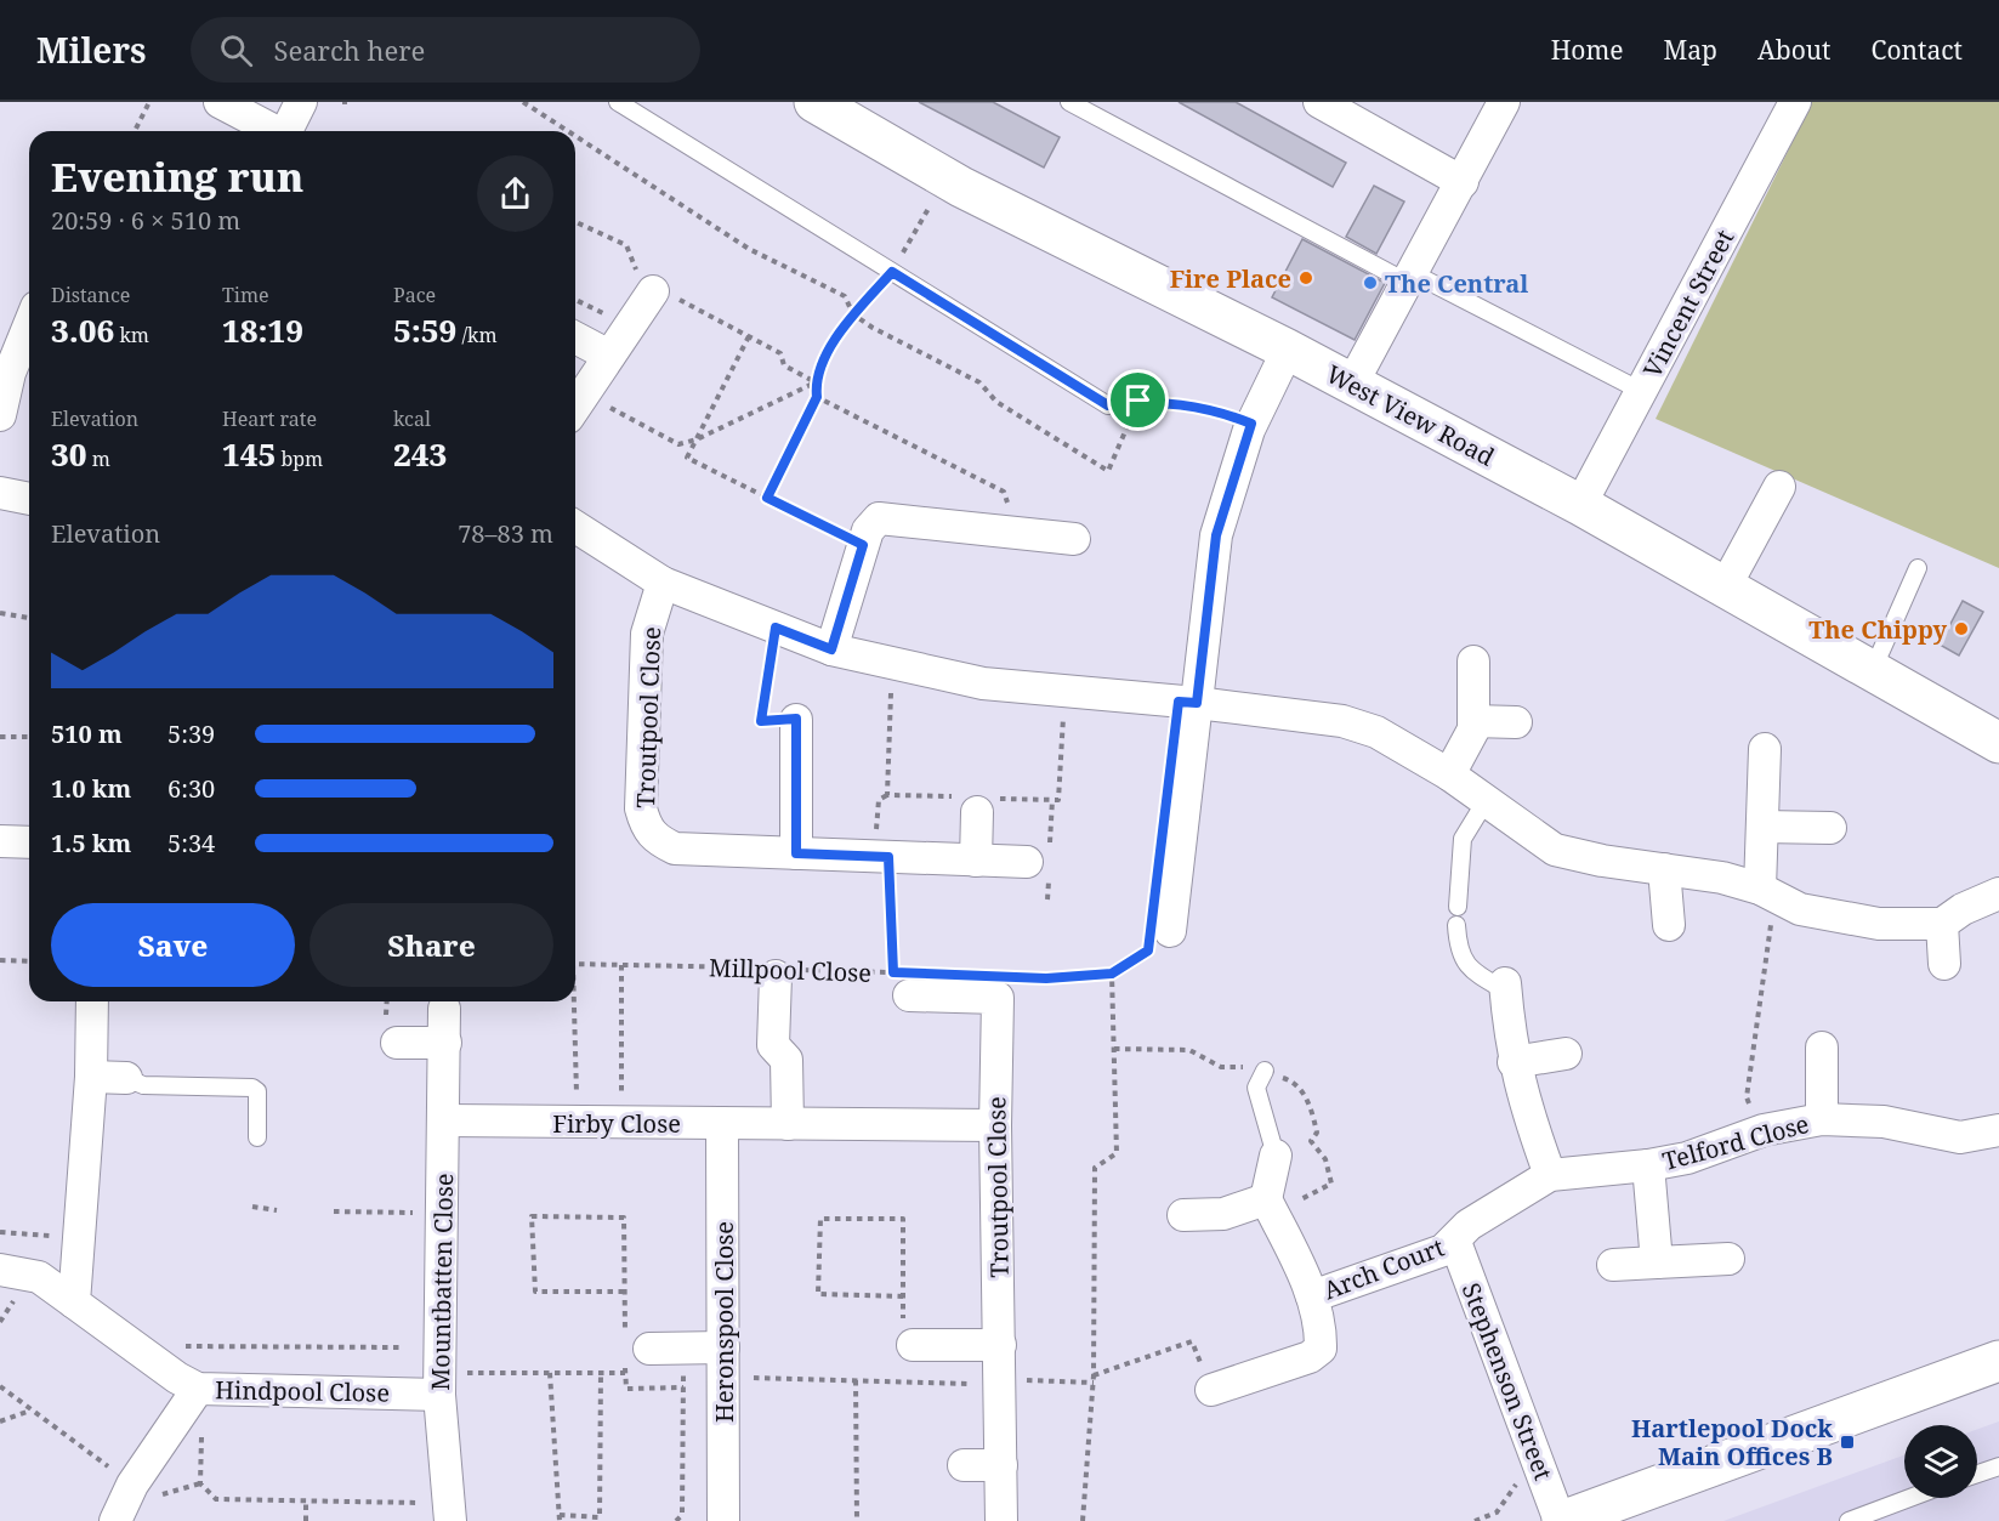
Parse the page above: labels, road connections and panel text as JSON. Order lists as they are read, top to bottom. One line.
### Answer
{"streets":{"main road":["West View Road"],"street":["Vincent Street","Troutpool Close","Firby Close","Telford Close","Arch Court","Mountbatten Close","Heronspool Close","Stephenson Street","Hindpool Close"],"path":["Millpool Close"]},"crossings":[["Vincent Street","West View Road"],["Troutpool Close","Millpool Close"],["Troutpool Close","Firby Close"],["Firby Close","Mountbatten Close"],["Firby Close","Heronspool Close"],["Telford Close","Arch Court"],["Telford Close","Stephenson Street"],["Arch Court","Stephenson Street"],["Mountbatten Close","Hindpool Close"]],"places":{"other":["Fire Place","The Central","The Chippy"],"transit":["Hartlepool Dock Main Offices B"]},"page":{"header":"Milers","search":"Search here","nav":["Home","Map","About","Contact"],"heading":["Evening run","20:59 · 6 × 510 m"],"stats":[["Distance","3.06 km"],["Time","18:19"],["Pace","5:59 /km"],["Elevation","30 m"],["Heart rate","145 bpm"],["kcal","243"]],"chart":["Elevation","78–83 m"],"list":[{"name":"510 m","note":"5:39"},{"name":"1.0 km","note":"6:30"},{"name":"1.5 km","note":"5:34"}],"buttons":["Save","Share"]}}
